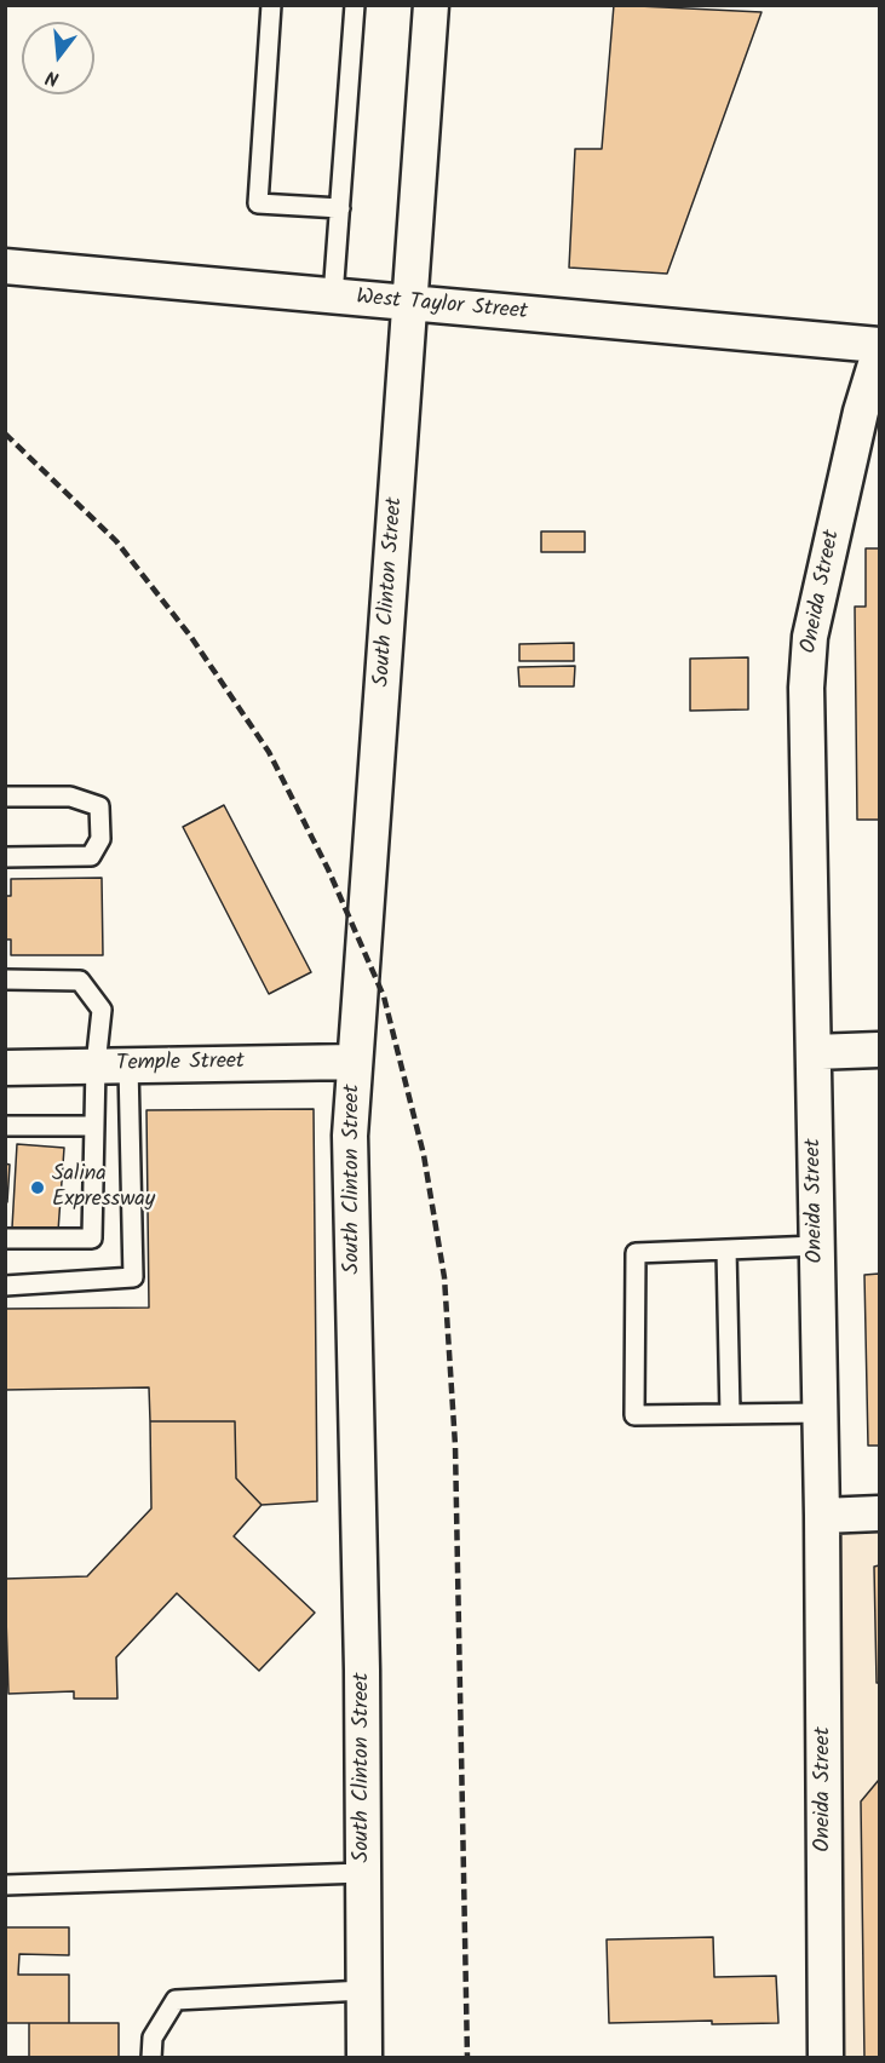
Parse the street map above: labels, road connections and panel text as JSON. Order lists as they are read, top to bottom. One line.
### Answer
{"streets":{"street":["West Taylor Street","South Clinton Street","Oneida Street","Temple Street"]},"crossings":[["West Taylor Street","South Clinton Street"],["South Clinton Street","Temple Street"]],"places":["Salina Expressway"],"north":"bottom"}
